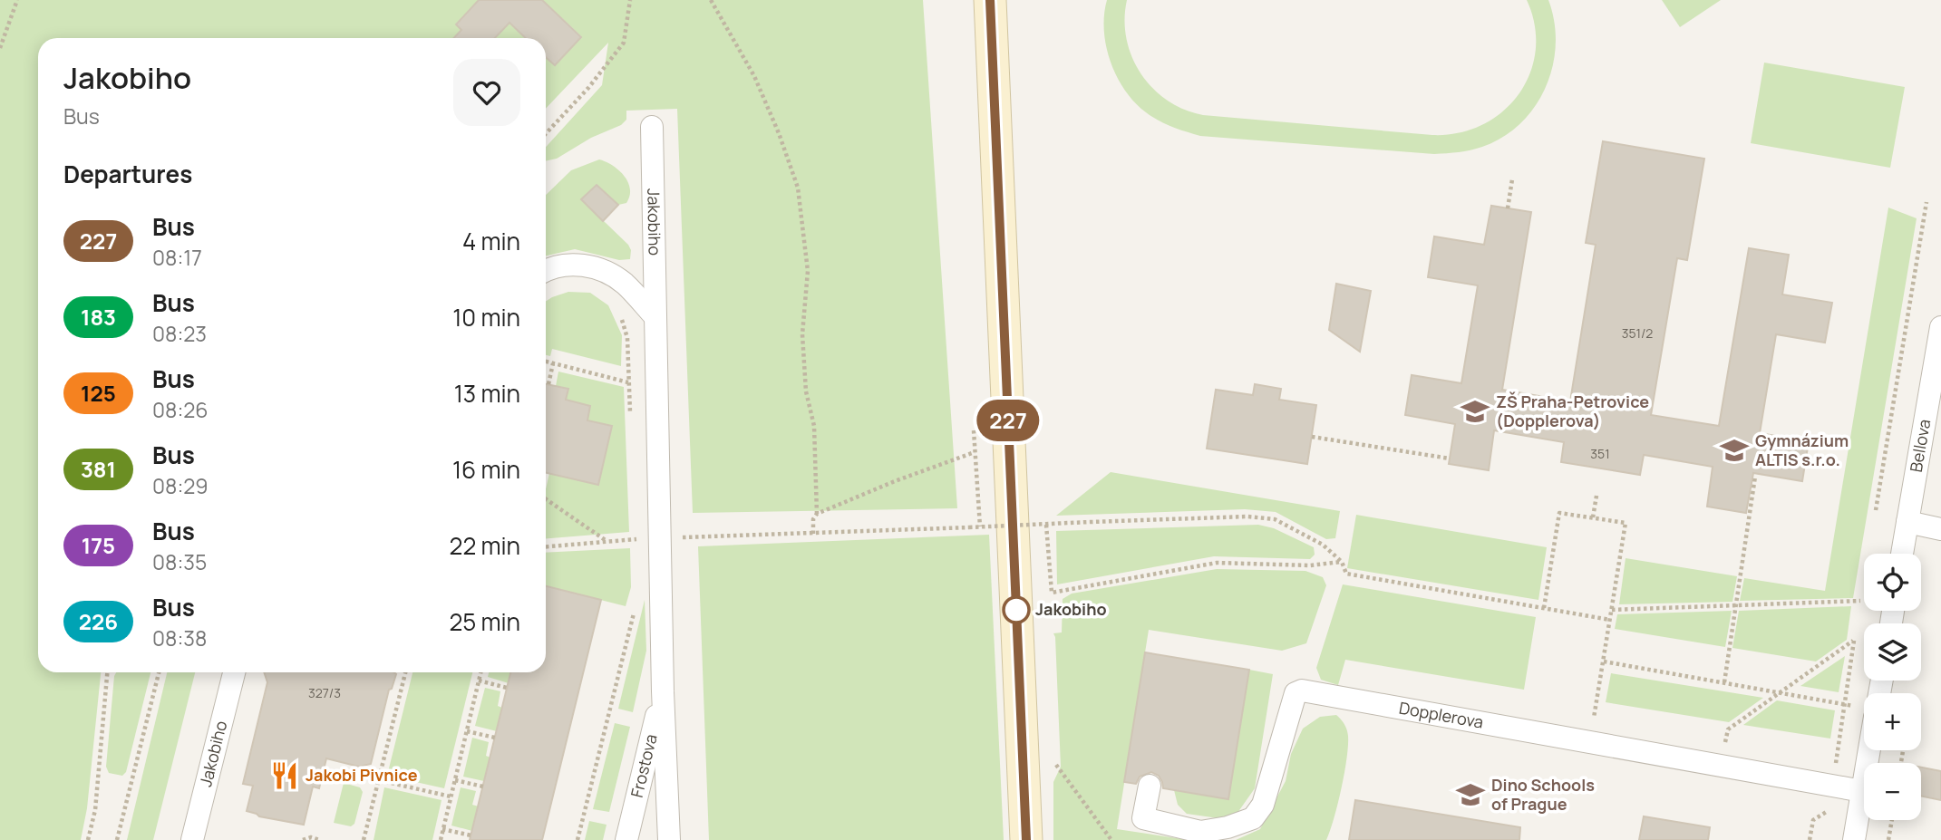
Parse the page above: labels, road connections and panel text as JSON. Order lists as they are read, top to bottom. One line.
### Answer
{"streets":{"street":["Jakobiho","Bellova","Dopplerova","Frostova"]},"crossings":[["Jakobiho","Frostova"]],"places":{"school or university":["ZŠ Praha-Petrovice (Dopplerova)","Gymnázium ALTIS s.r.o.","Dino Schools of Prague"],"other":["Jakobiho"],"restaurant":["Jakobi Pivnice"]},"lines":["bus line 227"],"house_numbers":["351/2","351","327/3"],"page":{"on_map":"227","heading":[["Jakobiho","Bus"],"Departures"],"list":[{"mark":"227","name":"Bus","note":"08:17","value":"4 min"},{"mark":"183","name":"Bus","note":"08:23","value":"10 min"},{"mark":"125","name":"Bus","note":"08:26","value":"13 min"},{"mark":"381","name":"Bus","note":"08:29","value":"16 min"},{"mark":"175","name":"Bus","note":"08:35","value":"22 min"},{"mark":"226","name":"Bus","note":"08:38","value":"25 min"}],"map_buttons":["+","−"]}}
